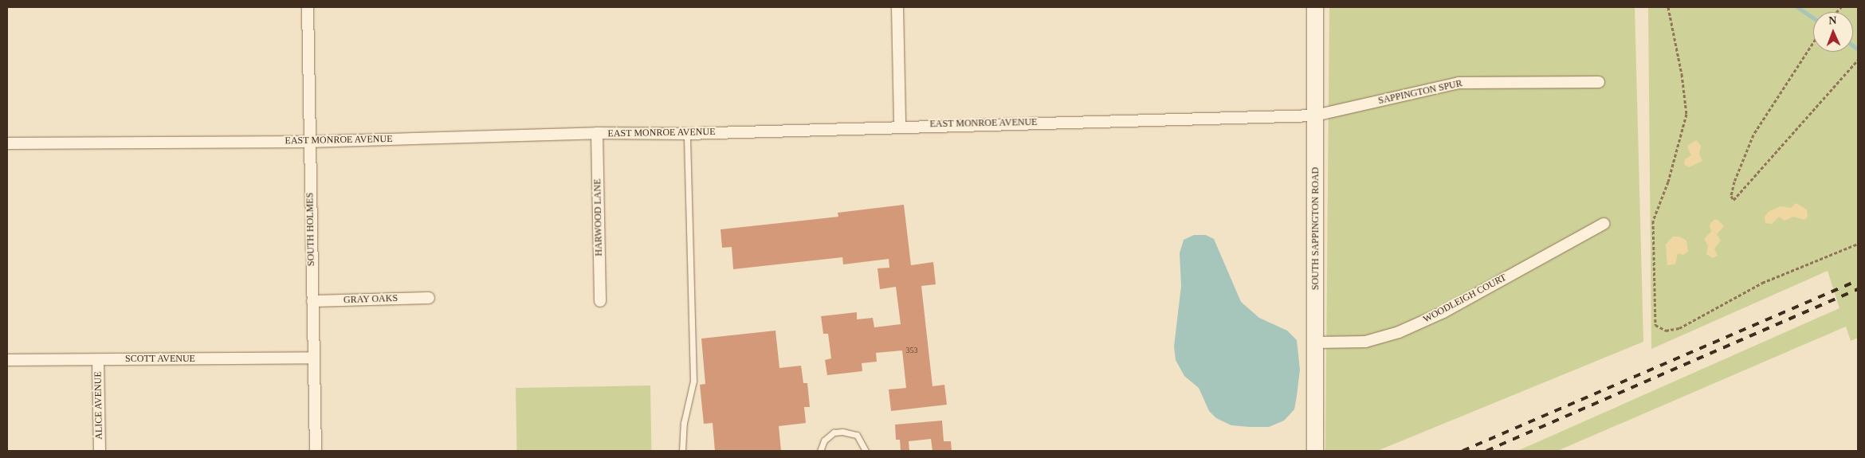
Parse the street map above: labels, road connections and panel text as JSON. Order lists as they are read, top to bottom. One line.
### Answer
{"streets":{"street":["SAPPINGTON SPUR","EAST MONROE AVENUE","HARWOOD LANE","SOUTH SAPPINGTON ROAD","SOUTH HOLMES","WOODLEIGH COURT","GRAY OAKS","SCOTT AVENUE","ALICE AVENUE"]},"crossings":[["SAPPINGTON SPUR","EAST MONROE AVENUE"],["SAPPINGTON SPUR","SOUTH SAPPINGTON ROAD"],["EAST MONROE AVENUE","HARWOOD LANE"],["EAST MONROE AVENUE","SOUTH SAPPINGTON ROAD"],["EAST MONROE AVENUE","SOUTH HOLMES"],["SOUTH SAPPINGTON ROAD","WOODLEIGH COURT"],["SOUTH HOLMES","GRAY OAKS"],["SOUTH HOLMES","SCOTT AVENUE"],["SCOTT AVENUE","ALICE AVENUE"]],"house_numbers":["353"],"north":"top"}
